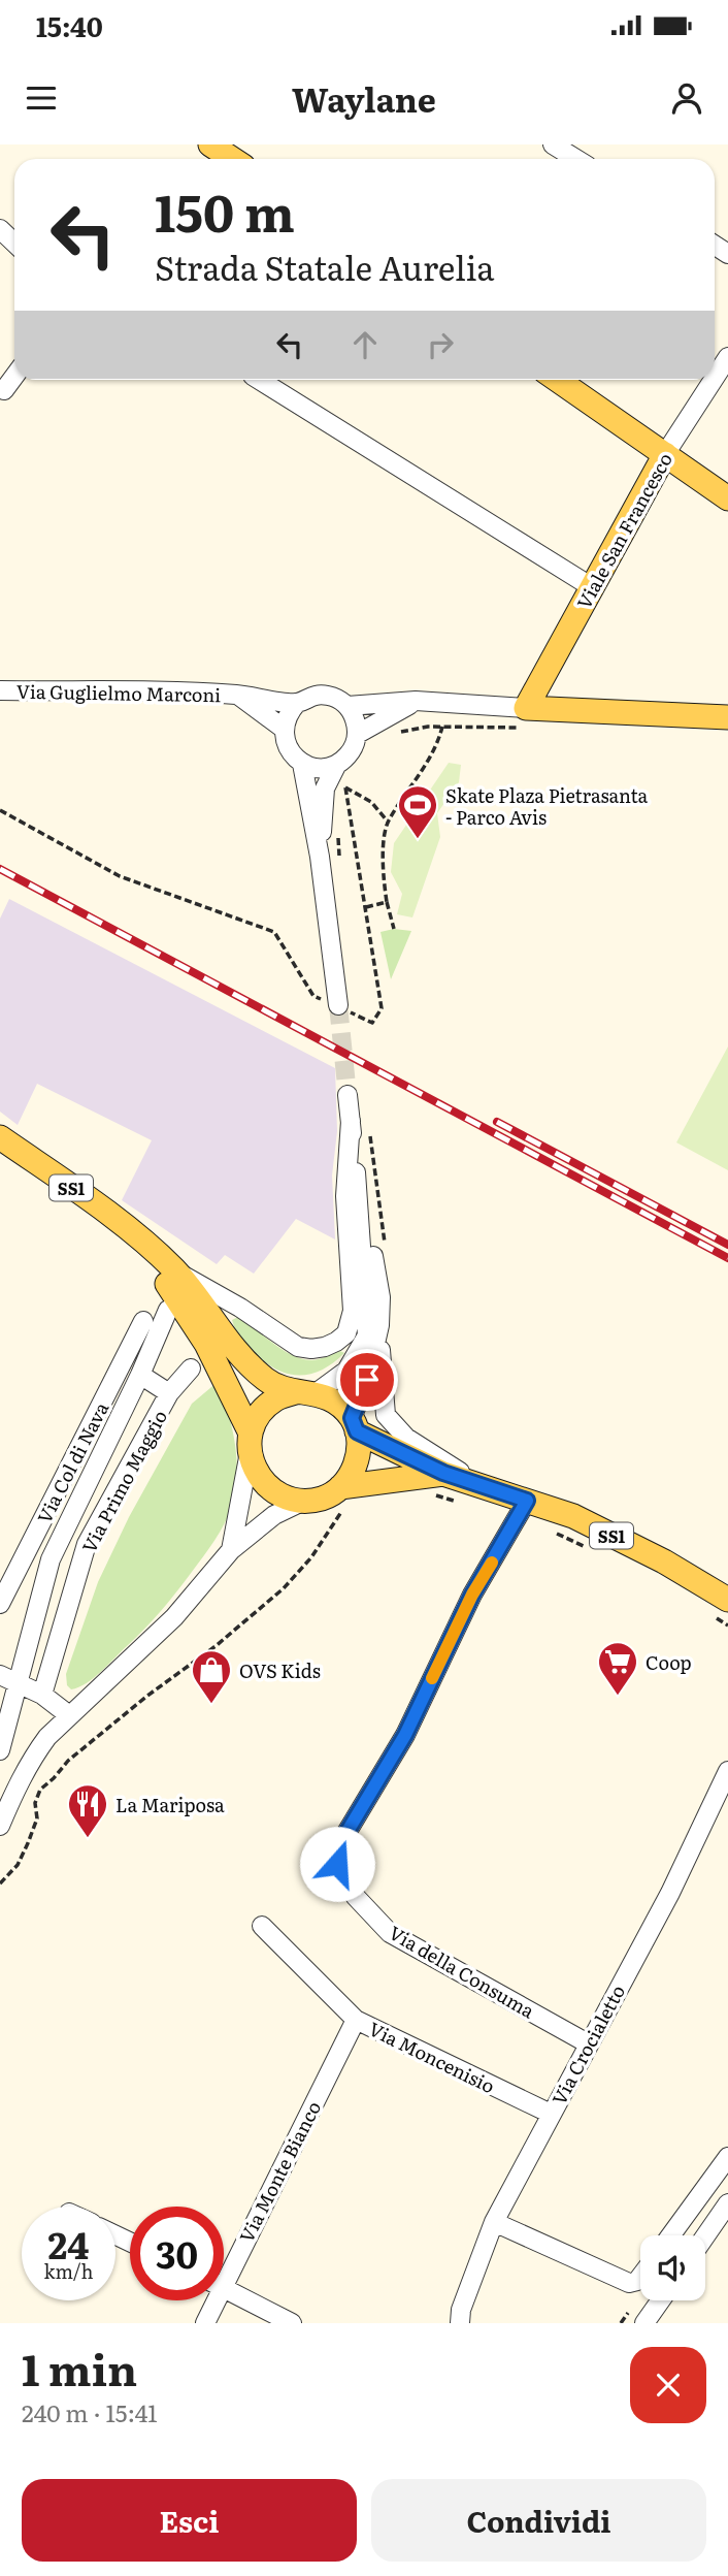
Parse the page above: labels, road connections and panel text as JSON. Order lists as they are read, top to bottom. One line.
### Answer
{"streets":{"main road":["Viale San Francesco","SS1"],"street":["Via Guglielmo Marconi","Via Col di Nava","Via Primo Maggio","Via della Consuma","Via Crocialetto","Via Moncenisio","Via Monte Bianco"]},"crossings":[["Viale San Francesco","Via Guglielmo Marconi"],["SS1","Via della Consuma"],["Via della Consuma","Via Crocialetto"],["Via Crocialetto","Via Moncenisio"],["Via Moncenisio","Via Monte Bianco"]],"places":{"sports":["Skate Plaza Pietrasanta - Parco Avis"],"supermarket":["Coop"],"shop":["OVS Kids"],"restaurant":["La Mariposa"]},"page":{"status":"15:40","header":"Waylane","turn":["150 m","Strada Statale Aurelia"],"speed":"24 km/h","limit":"30","heading":["1 min","240 m · 15:41"],"buttons":["Esci","Condividi"]}}
